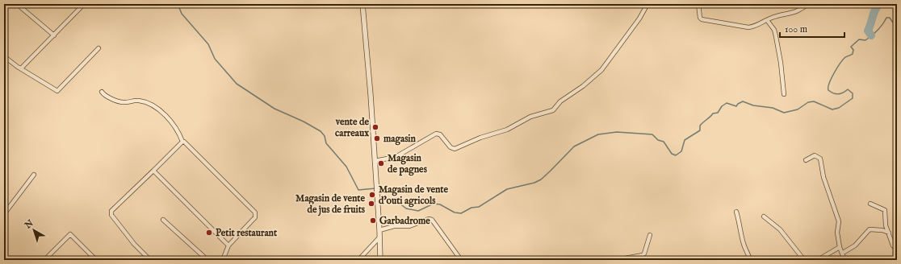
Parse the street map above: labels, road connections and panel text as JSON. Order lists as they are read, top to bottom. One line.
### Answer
{"places":["vente de carreaux","magasin","Magasin de pagnes","Magasin de vente d'outi agricols","Magasin de vente de jus de fruits","Garbadrome","Petit restaurant"],"scale_bar":"100 m","north":"top left"}
